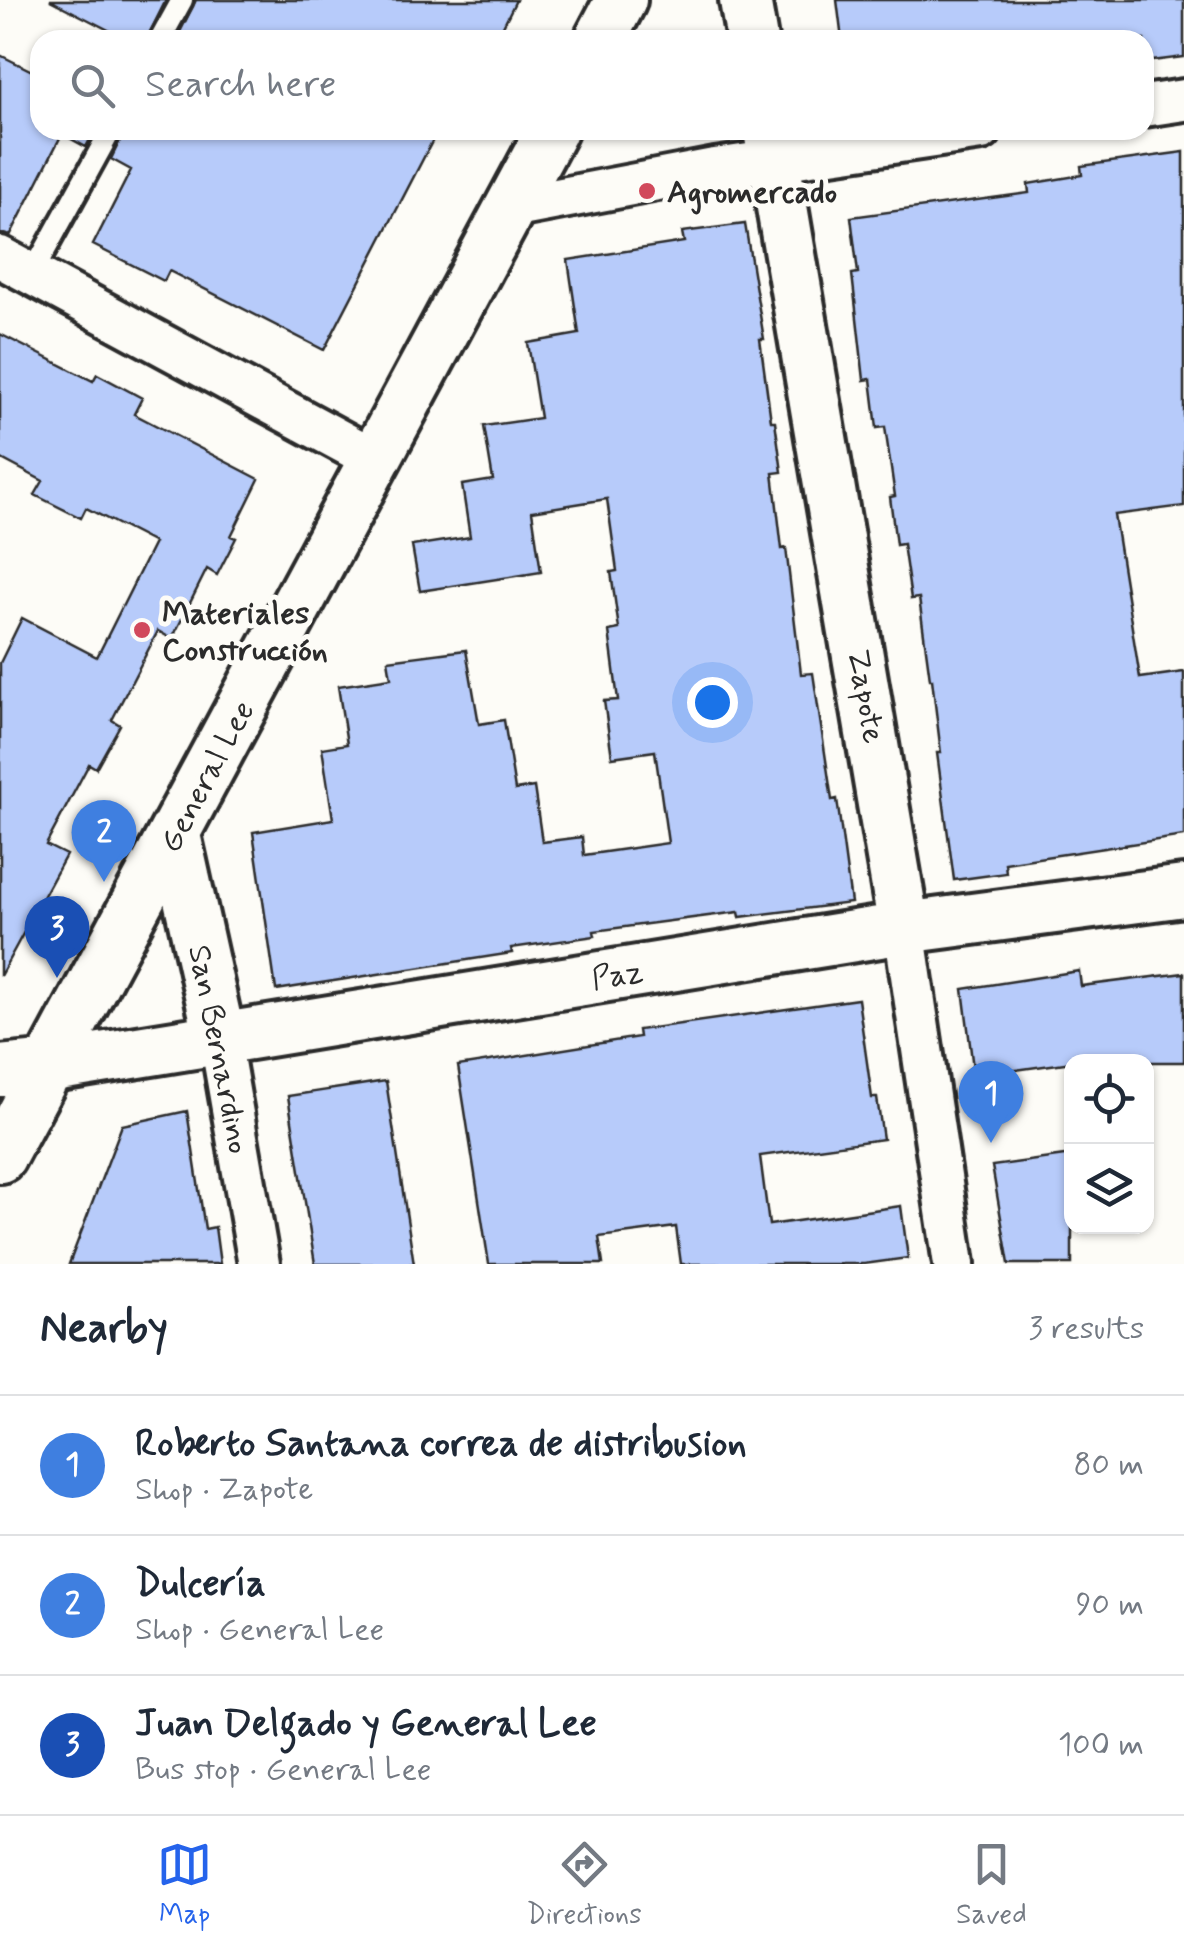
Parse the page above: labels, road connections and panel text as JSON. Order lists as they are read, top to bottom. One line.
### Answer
{"streets":{"street":["Zapote","General Lee","Paz","San Bernardino"]},"crossings":[["Zapote","Paz"],["General Lee","Paz"],["General Lee","San Bernardino"],["Paz","San Bernardino"]],"places":["Agromercado","Materiales Construcción"],"page":{"search":"Search here","pins":["2","3","1"],"heading":["Nearby","3 results"],"list":[{"mark":"1","name":"Roberto Santana correa de distribusion","note":"Shop · Zapote","value":"80 m"},{"mark":"2","name":"Dulcería","note":"Shop · General Lee","value":"90 m"},{"mark":"3","name":"Juan Delgado y General Lee","note":"Bus stop · General Lee","value":"100 m"}],"nav":["Map","Directions","Saved"]}}
